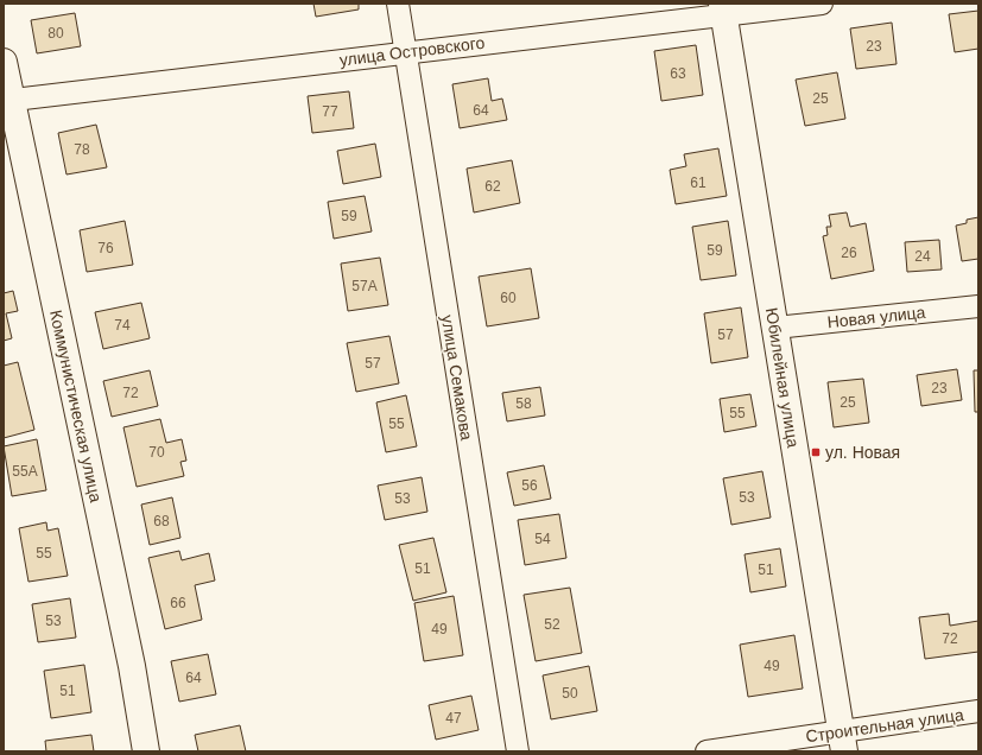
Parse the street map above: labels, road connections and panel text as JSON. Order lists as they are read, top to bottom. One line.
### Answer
{"streets":{"street":["улица Островского","Новая улица","улица Семакова","Юбилейная улица","Коммунистическая улица","Строительная улица"]},"crossings":[["улица Островского","улица Семакова"],["улица Островского","Юбилейная улица"],["улица Островского","Коммунистическая улица"],["Новая улица","Юбилейная улица"],["Юбилейная улица","Строительная улица"]],"places":{"transit":["ул. Новая"]},"house_numbers":["80","23","63","25","64","77","78","61","62","59","76","59","26","24","57А","60","74","57","57","23","72","25","58","55","55","70","55А","56","53","53","68","54","55","51","51","66","53","52","49","72","49","64","51","50","47"]}
